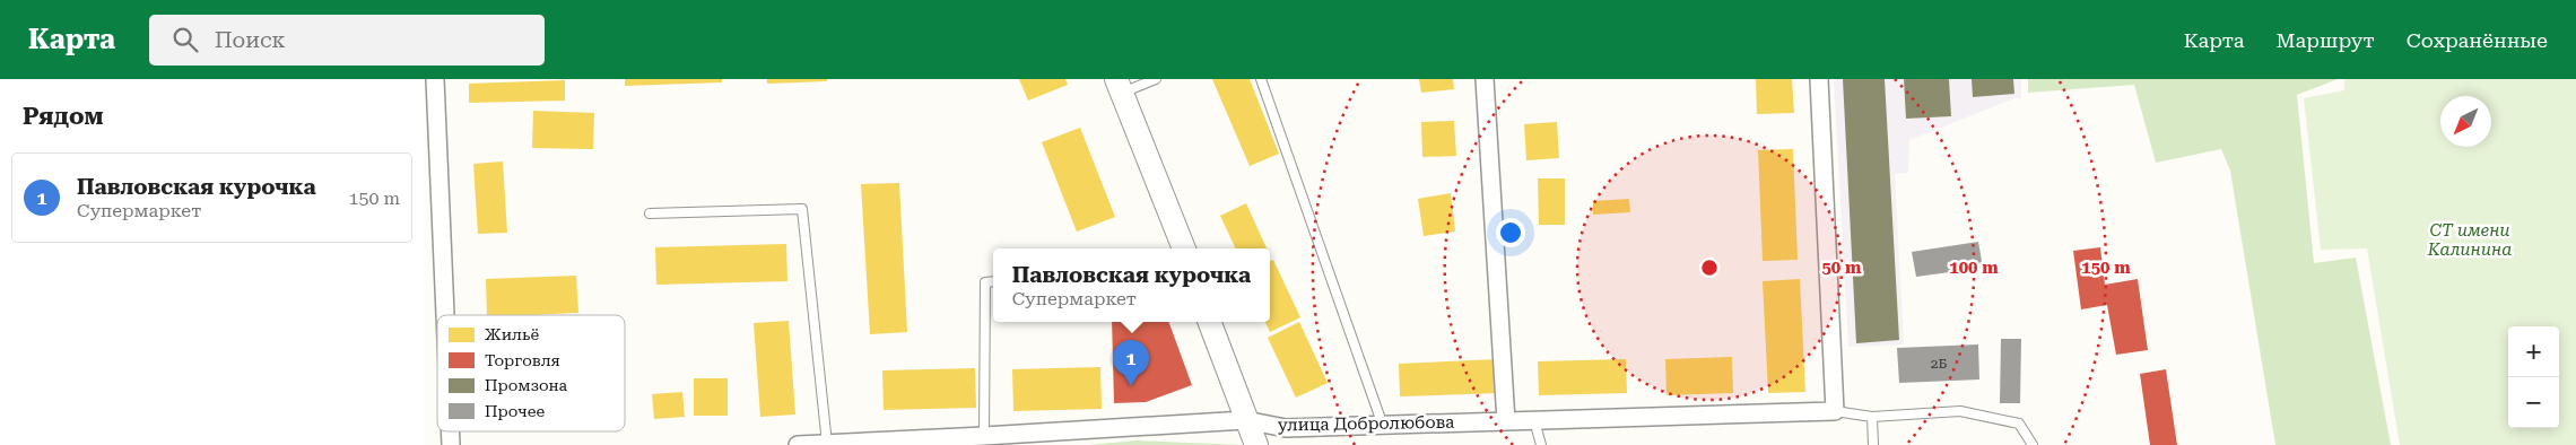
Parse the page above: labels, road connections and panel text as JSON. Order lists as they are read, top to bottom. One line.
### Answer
{"streets":{"street":["улица Добролюбова"]},"parks":["СТ имени Калинина"],"house_numbers":["2Б"],"legend":["Жильё","Торговля","Промзона","Прочее"],"north":"bottom left","page":{"header":"Карта","search":"Поиск","nav":["Карта","Маршрут","Сохранённые"],"heading":"Рядом","list":[{"mark":"1","name":"Павловская курочка","note":"Супермаркет","value":"150 m"}],"popup":["Павловская курочка","Супермаркет"],"map_buttons":["+","−"],"pins":"1"},"rings":["50 m","100 m","150 m"]}
